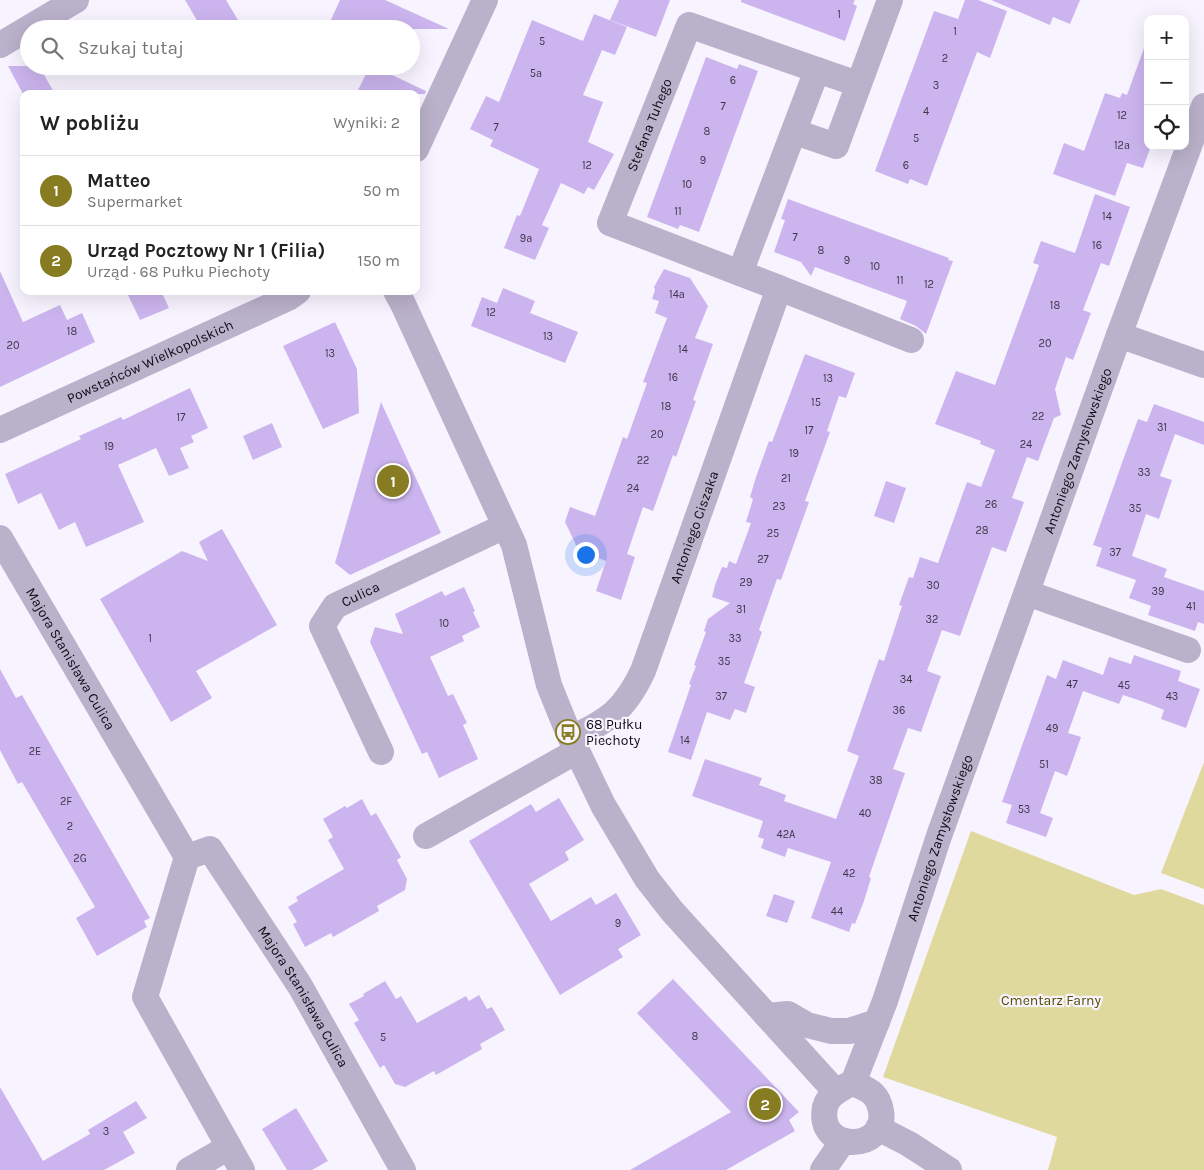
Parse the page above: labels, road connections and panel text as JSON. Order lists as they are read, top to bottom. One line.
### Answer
{"streets":{"street":["Stefana Tuhego","Powstańców Wielkopolskich","Antoniego Zamysłowskiego","Antoniego Ciszaka","Culica","Majora Stanisława Culica"]},"parks":["Cmentarz Farny"],"places":{"bus stop":["68 Pułku Piechoty"]},"house_numbers":["1","1","5","2","5a","6","3","7","4","12","7","8","5","12a","9","12","6","10","11","14","7","9a","16","8","9","10","11","12","14a","18","12","18","13","20","20","14","13","16","13","15","18","22","17","31","17","20","24","19","19","22","33","21","24","26","23","35","28","25","37","27","29","30","39","41","31","32","10","1","33","35","34","47","45","37","43","36","49","14","2E","51","38","2F","53","40","2","42A","2G","42","44","9","8","5","3"],"page":{"map_buttons":["+","−"],"search":"Szukaj tutaj","heading":["W pobliżu","Wyniki: 2"],"list":[{"mark":"1","name":"Matteo","note":"Supermarket","value":"50 m"},{"mark":"2","name":"Urząd Pocztowy Nr 1 (Filia)","note":"Urząd · 68 Pułku Piechoty","value":"150 m"}],"pins":["1","2"]}}
